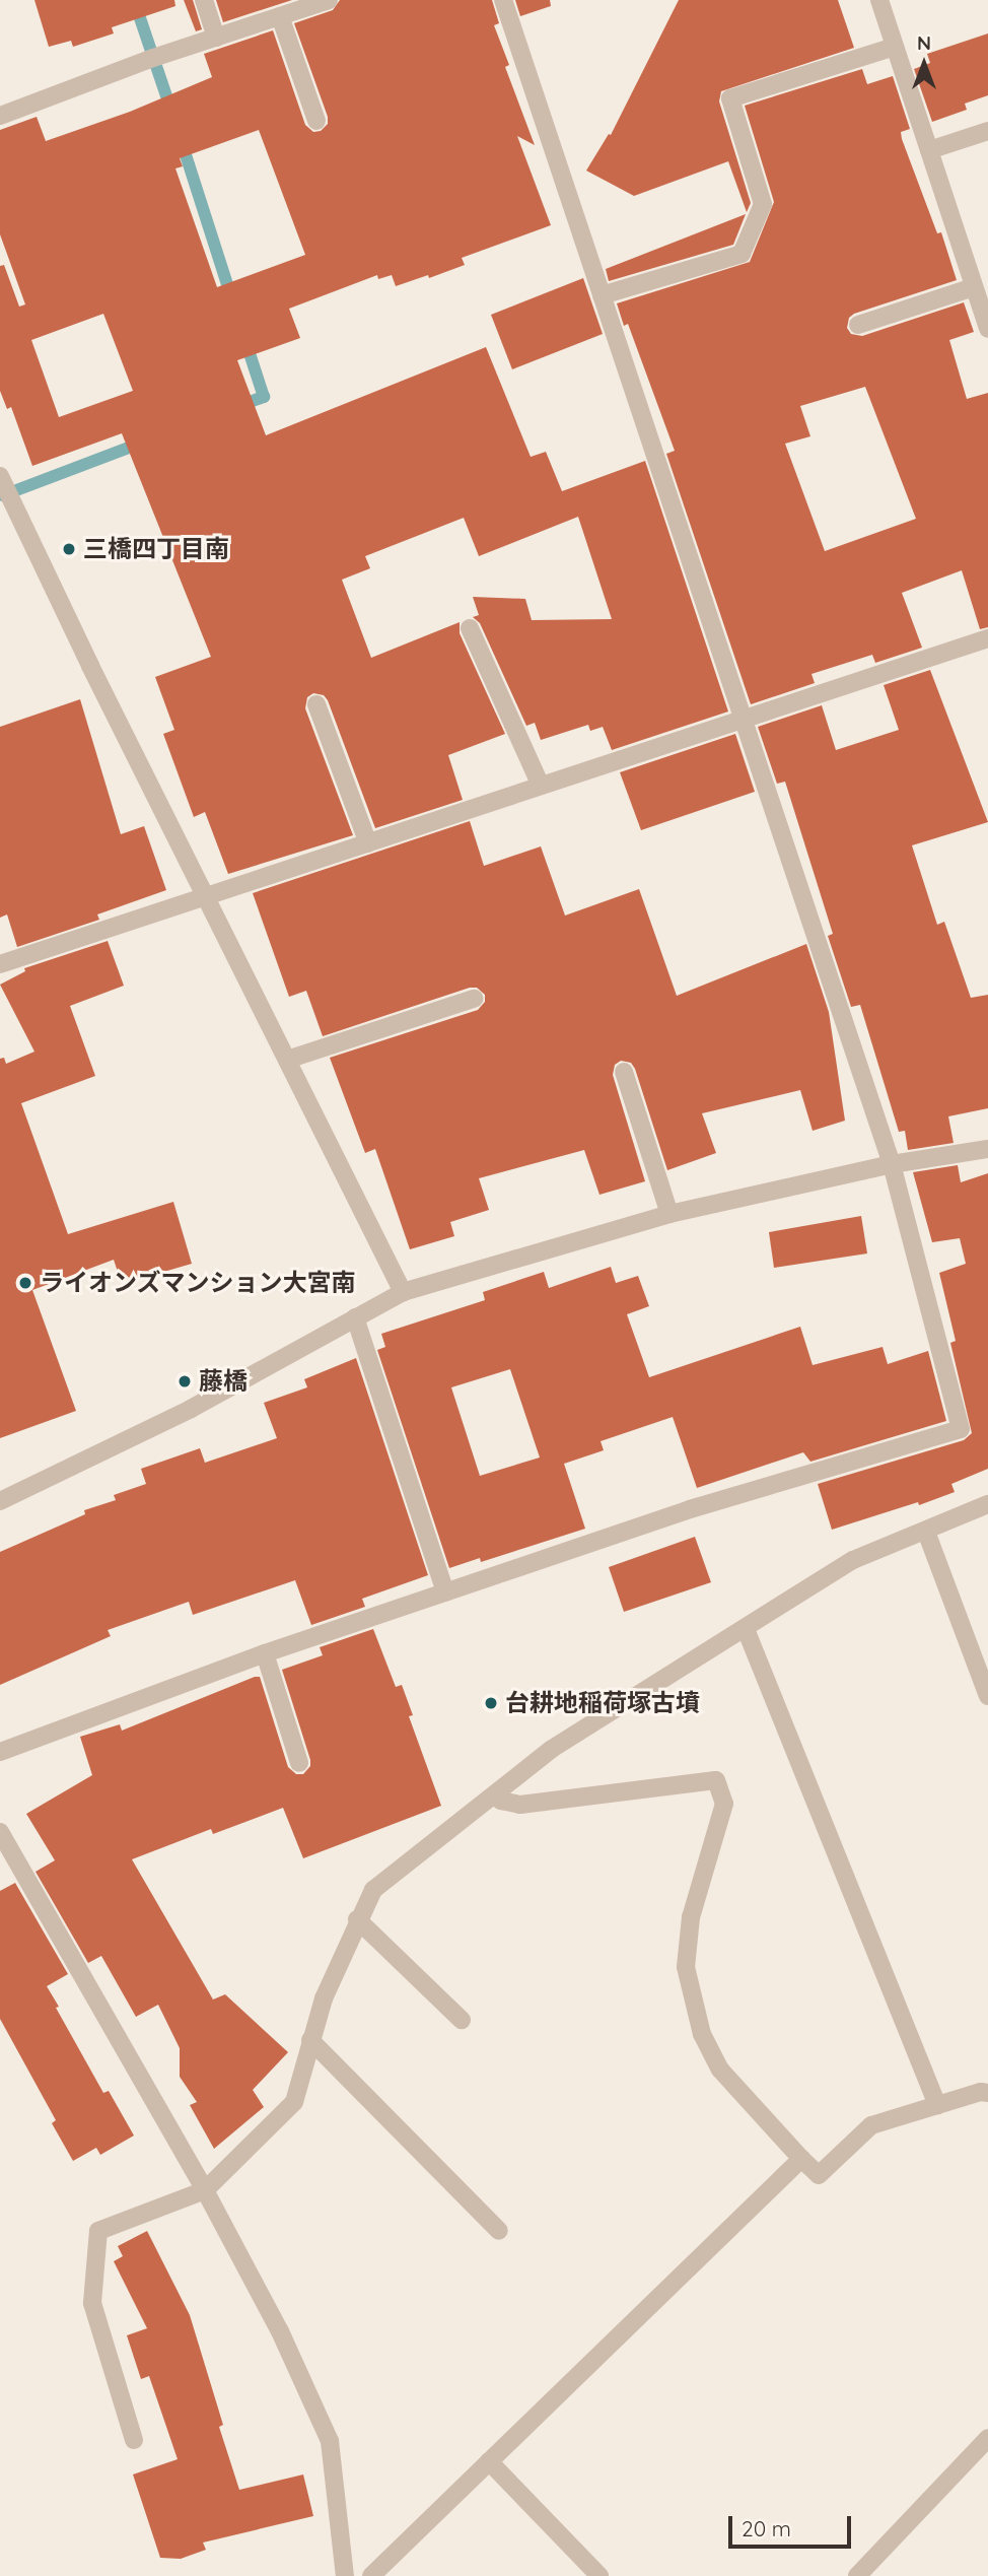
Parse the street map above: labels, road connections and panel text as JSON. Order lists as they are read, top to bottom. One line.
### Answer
{"places":["三橋四丁目南","ライオンズマンション大宮南","藤橋","台耕地稲荷塚古墳"],"scale_bar":"20 m","north":"top"}
